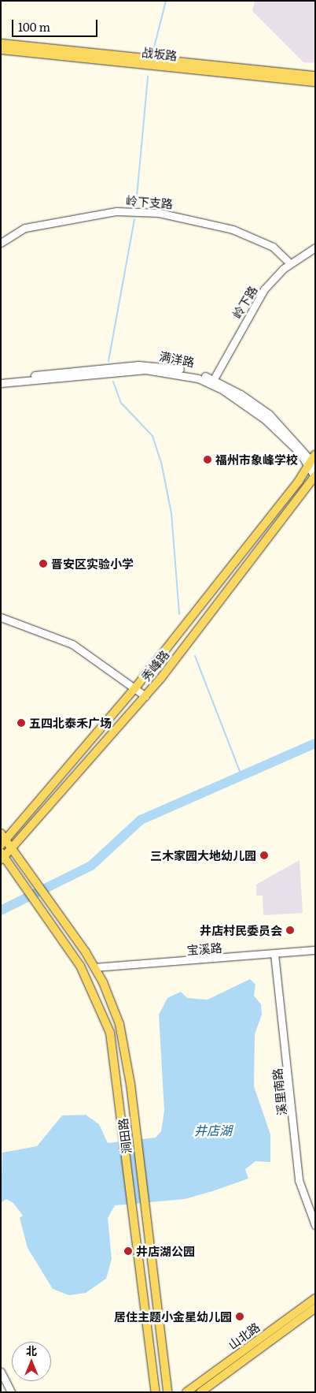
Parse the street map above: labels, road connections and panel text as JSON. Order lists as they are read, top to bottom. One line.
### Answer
{"streets":{"main road":["战坂路","秀峰路","涧田路","山北路"],"street":["岭下支路","岭下路","满洋路","宝溪路","溪里南路"]},"crossings":[["岭下支路","岭下路"],["岭下路","满洋路"],["满洋路","秀峰路"],["秀峰路","涧田路"],["宝溪路","溪里南路"],["宝溪路","涧田路"]],"water":["井店湖"],"places":["福州市象峰学校","晋安区实验小学","五四北泰禾广场","三木家园大地幼儿园","井店村民委员会","井店湖公园","居住主题小金星幼儿园"],"scale_bar":"100 m","north":"top"}
